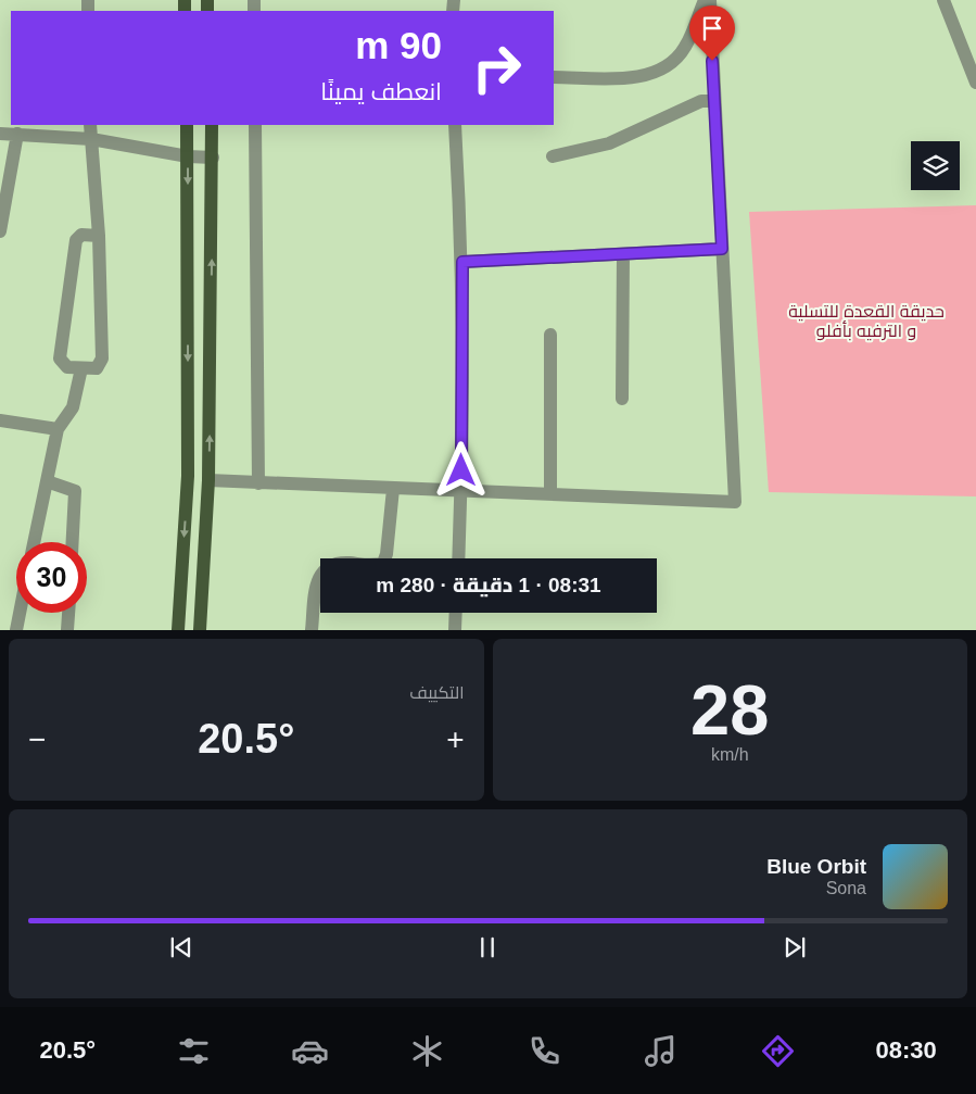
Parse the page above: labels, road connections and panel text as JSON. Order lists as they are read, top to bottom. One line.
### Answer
{"parks":["حديقة القعدة للتسلية و الترفيه بأفلو"],"page":{"turn":["90 m","انعطف يمينًا"],"limit":"30","trip":"08:31 · 1 دقيقة · 280 m","tile":[["28","km/h"],"التكييف"],"heat":["−","20.5°","+"],"song":["Blue Orbit","Sona"],"tabs":["08:30","20.5°"]}}
